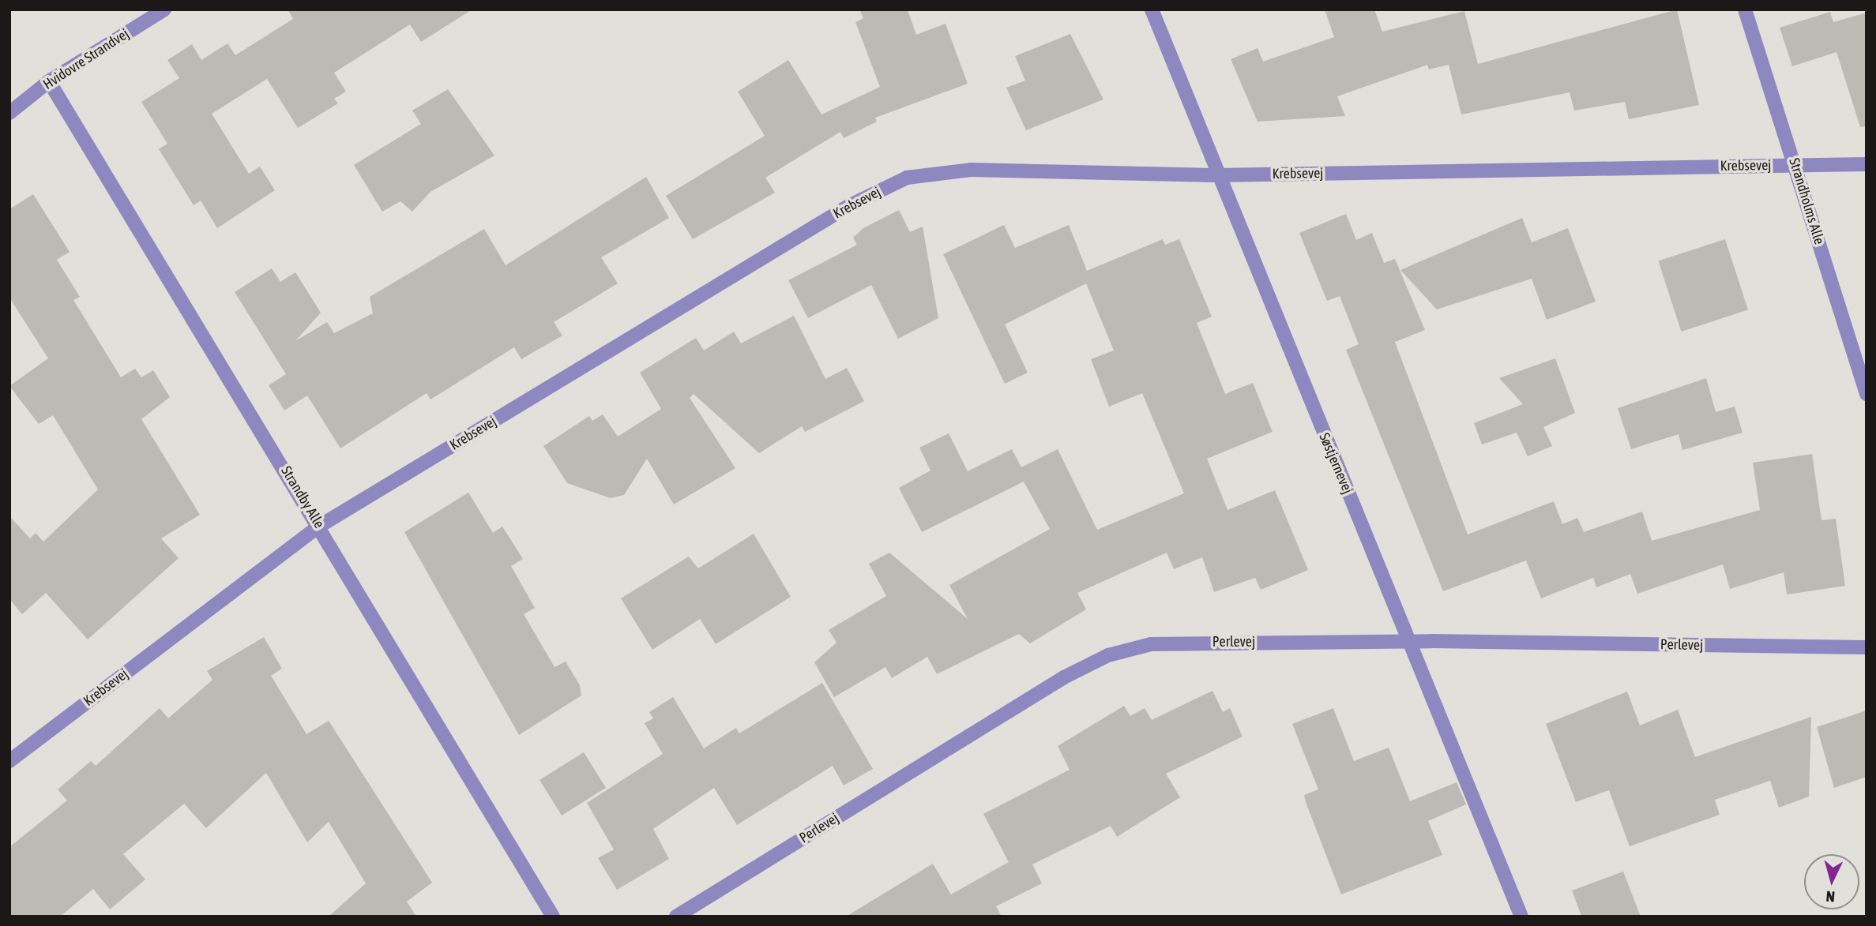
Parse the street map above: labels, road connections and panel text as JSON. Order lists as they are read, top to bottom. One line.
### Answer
{"streets":{"street":["Hvidovre Strandvej","Krebsevej","Strandholms Alle","Søstjernevej","Strandby Alle","Perlevej"]},"crossings":[["Hvidovre Strandvej","Strandby Alle"],["Krebsevej","Strandholms Alle"],["Krebsevej","Søstjernevej"],["Krebsevej","Strandby Alle"],["Søstjernevej","Perlevej"]],"north":"bottom"}
